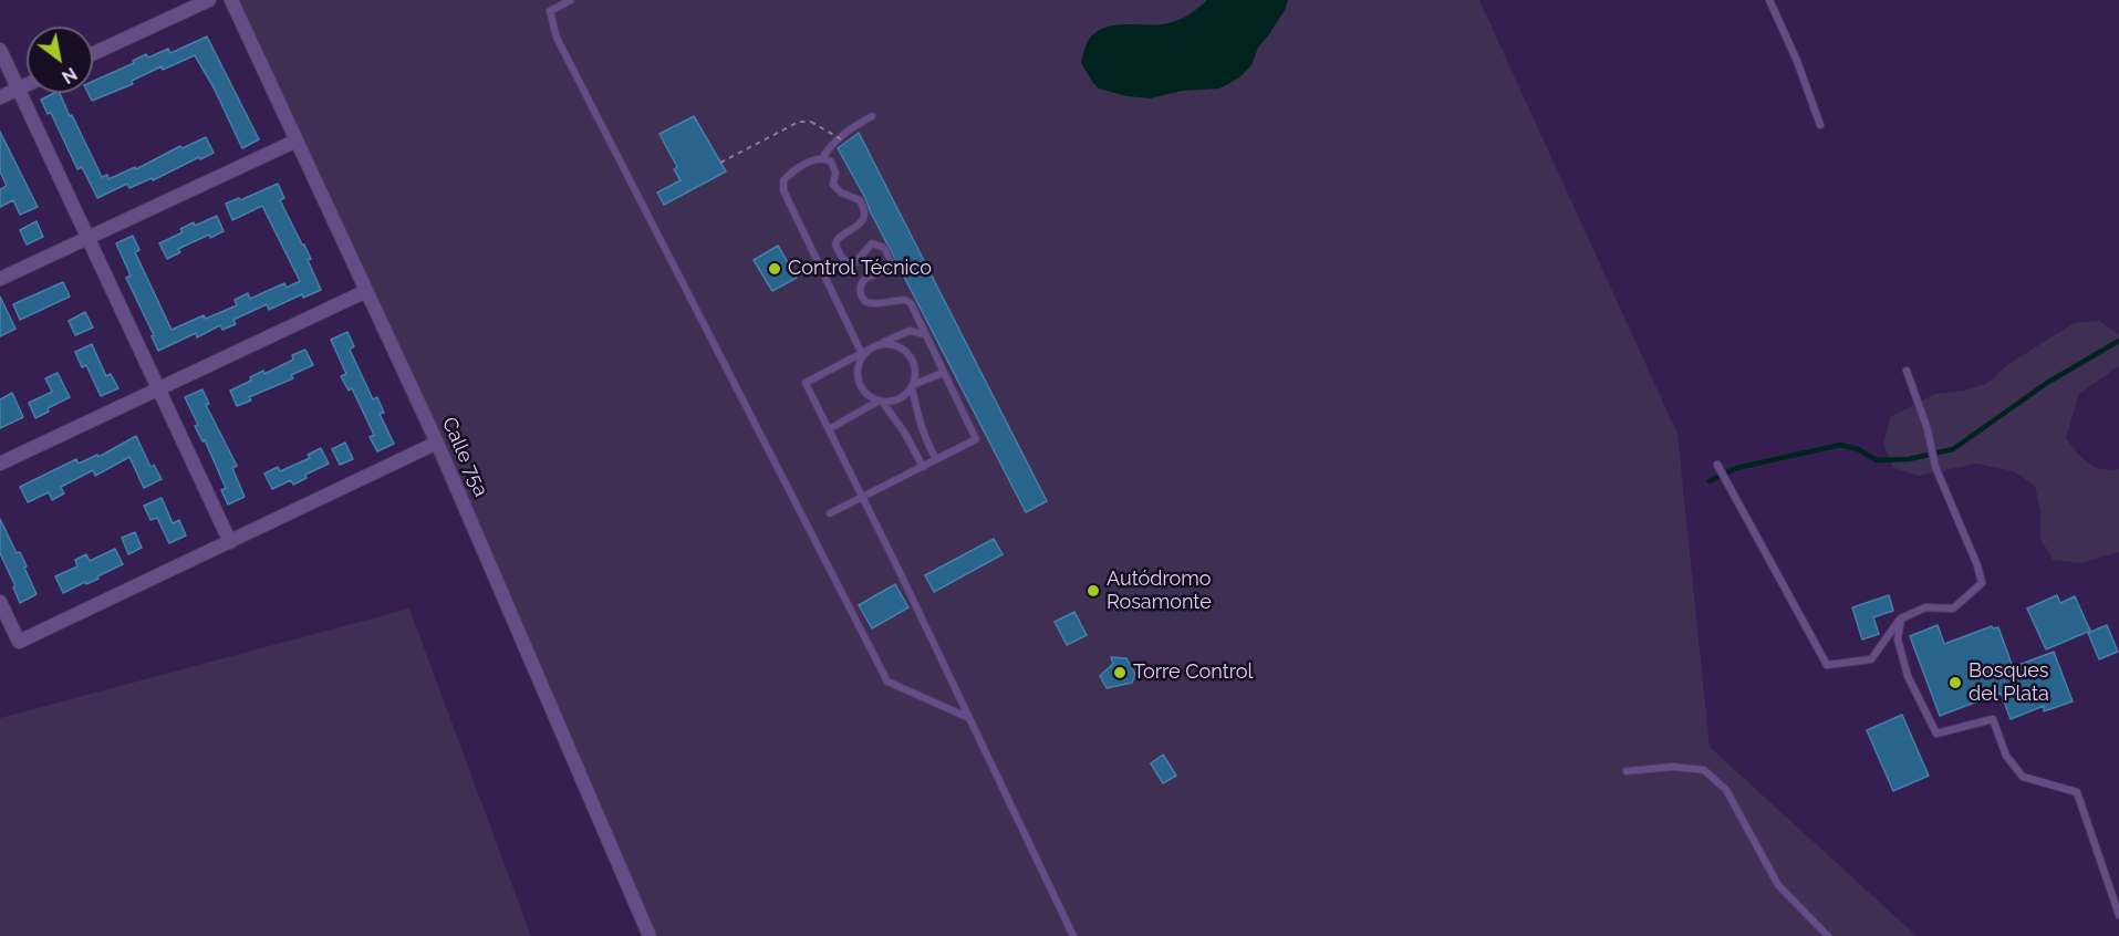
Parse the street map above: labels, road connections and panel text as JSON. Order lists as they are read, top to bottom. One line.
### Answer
{"streets":{"street":["Calle 75a"]},"places":["Control Técnico","Autódromo Rosamonte","Torre Control","Bosques del Plata"],"north":"bottom right"}
